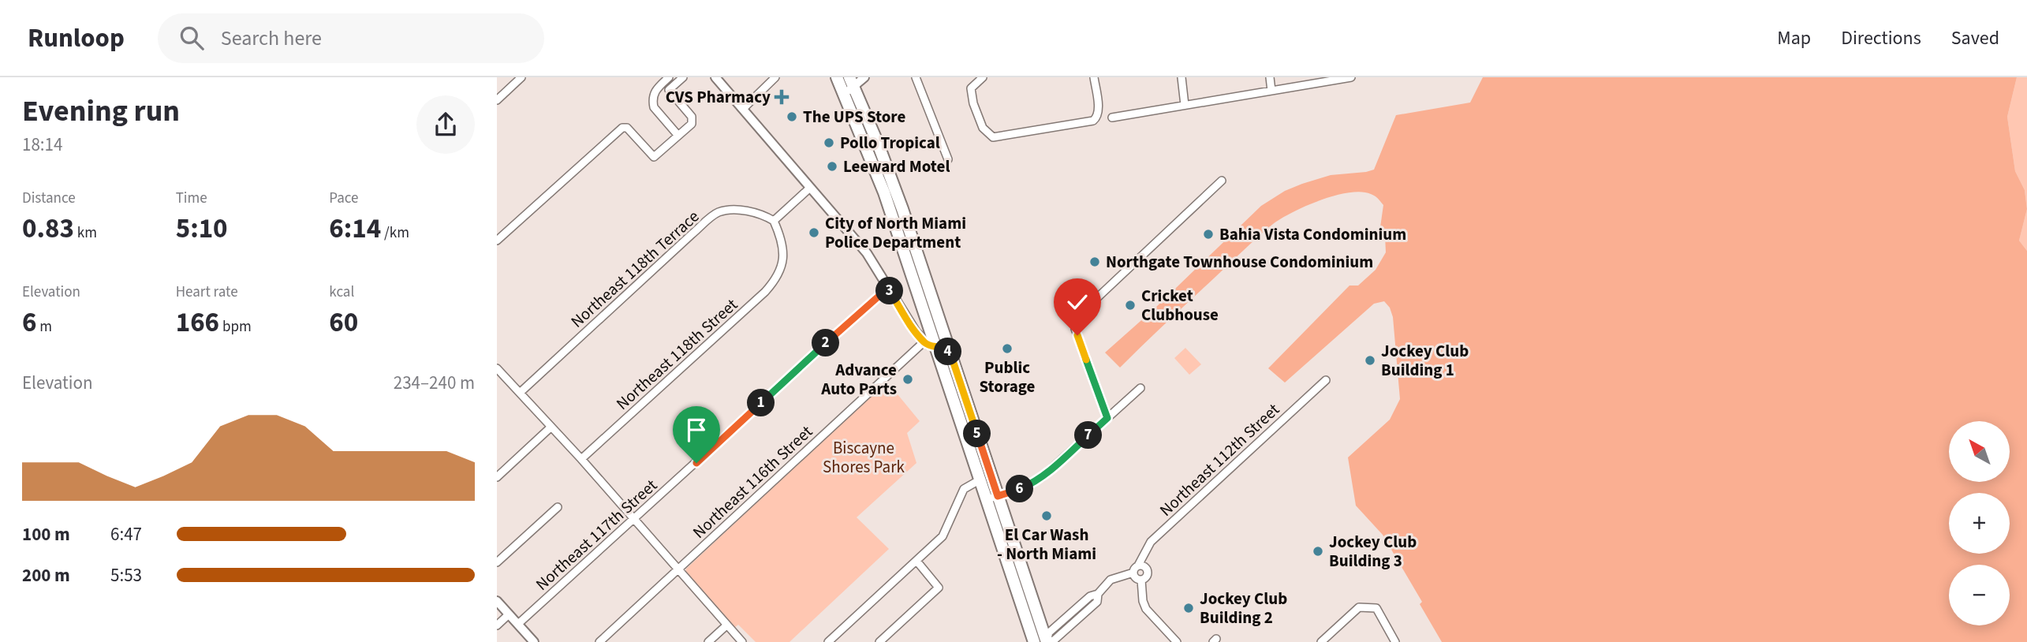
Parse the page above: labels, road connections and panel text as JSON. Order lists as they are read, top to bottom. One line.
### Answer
{"streets":{"street":["Northeast 118th Terrace","Northeast 118th Street","Northeast 112th Street","Northeast 116th Street","Northeast 117th Street"]},"crossings":[["Northeast 118th Terrace","Northeast 118th Street"]],"parks":["Biscayne Shores Park"],"places":{"health":["CVS Pharmacy"],"other":["The UPS Store","Pollo Tropical","Leeward Motel","City of North Miami Police Department","Bahia Vista Condominium","Northgate Townhouse Condominium","Cricket Clubhouse","Public Storage","Jockey Club Building 1","Advance Auto Parts","El Car Wash - North Miami","Jockey Club Building 3","Jockey Club Building 2"]},"north":"top left","page":{"header":"Runloop","search":"Search here","nav":["Map","Directions","Saved"],"heading":["Evening run","18:14"],"stats":[["Distance","0.83 km"],["Time","5:10"],["Pace","6:14 /km"],["Elevation","6 m"],["Heart rate","166 bpm"],["kcal","60"]],"pins":["3","2","4","1","5","7","6"],"chart":["Elevation","234–240 m"],"map_buttons":["+","−"],"list":[{"name":"100 m","note":"6:47"},{"name":"200 m","note":"5:53"}]}}
